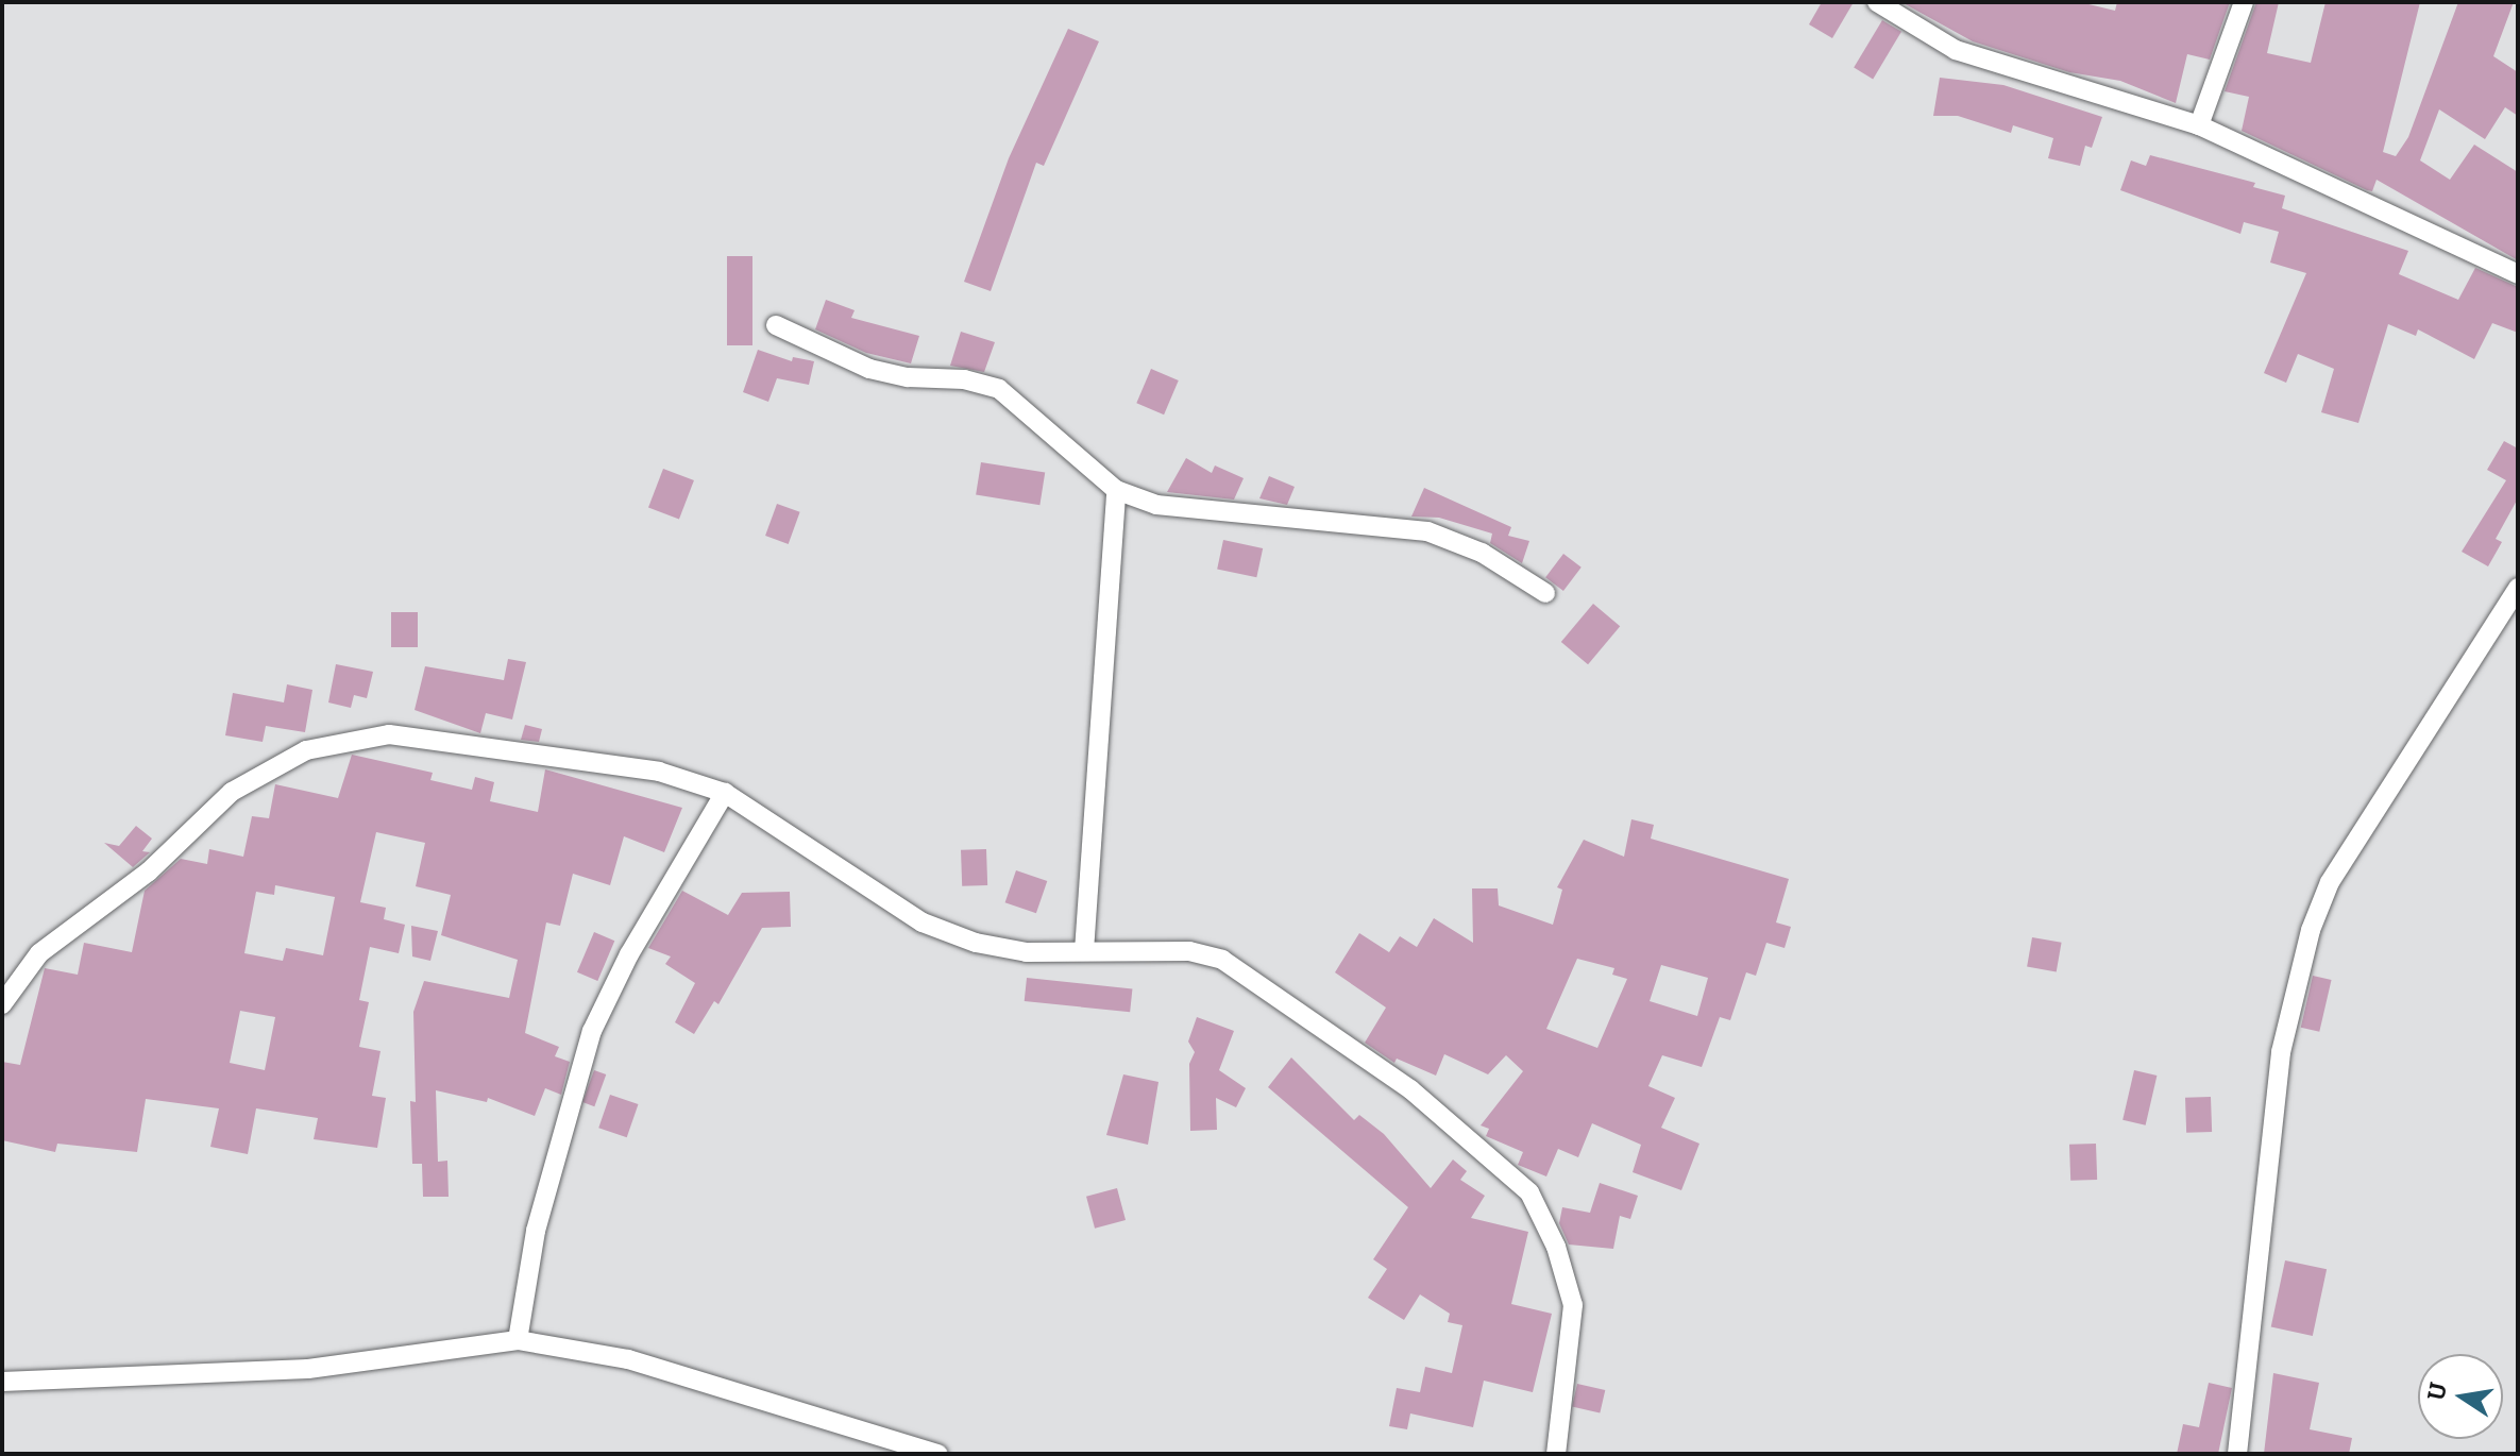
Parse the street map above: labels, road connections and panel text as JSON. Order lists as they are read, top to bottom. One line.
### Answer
{"north":"left"}
